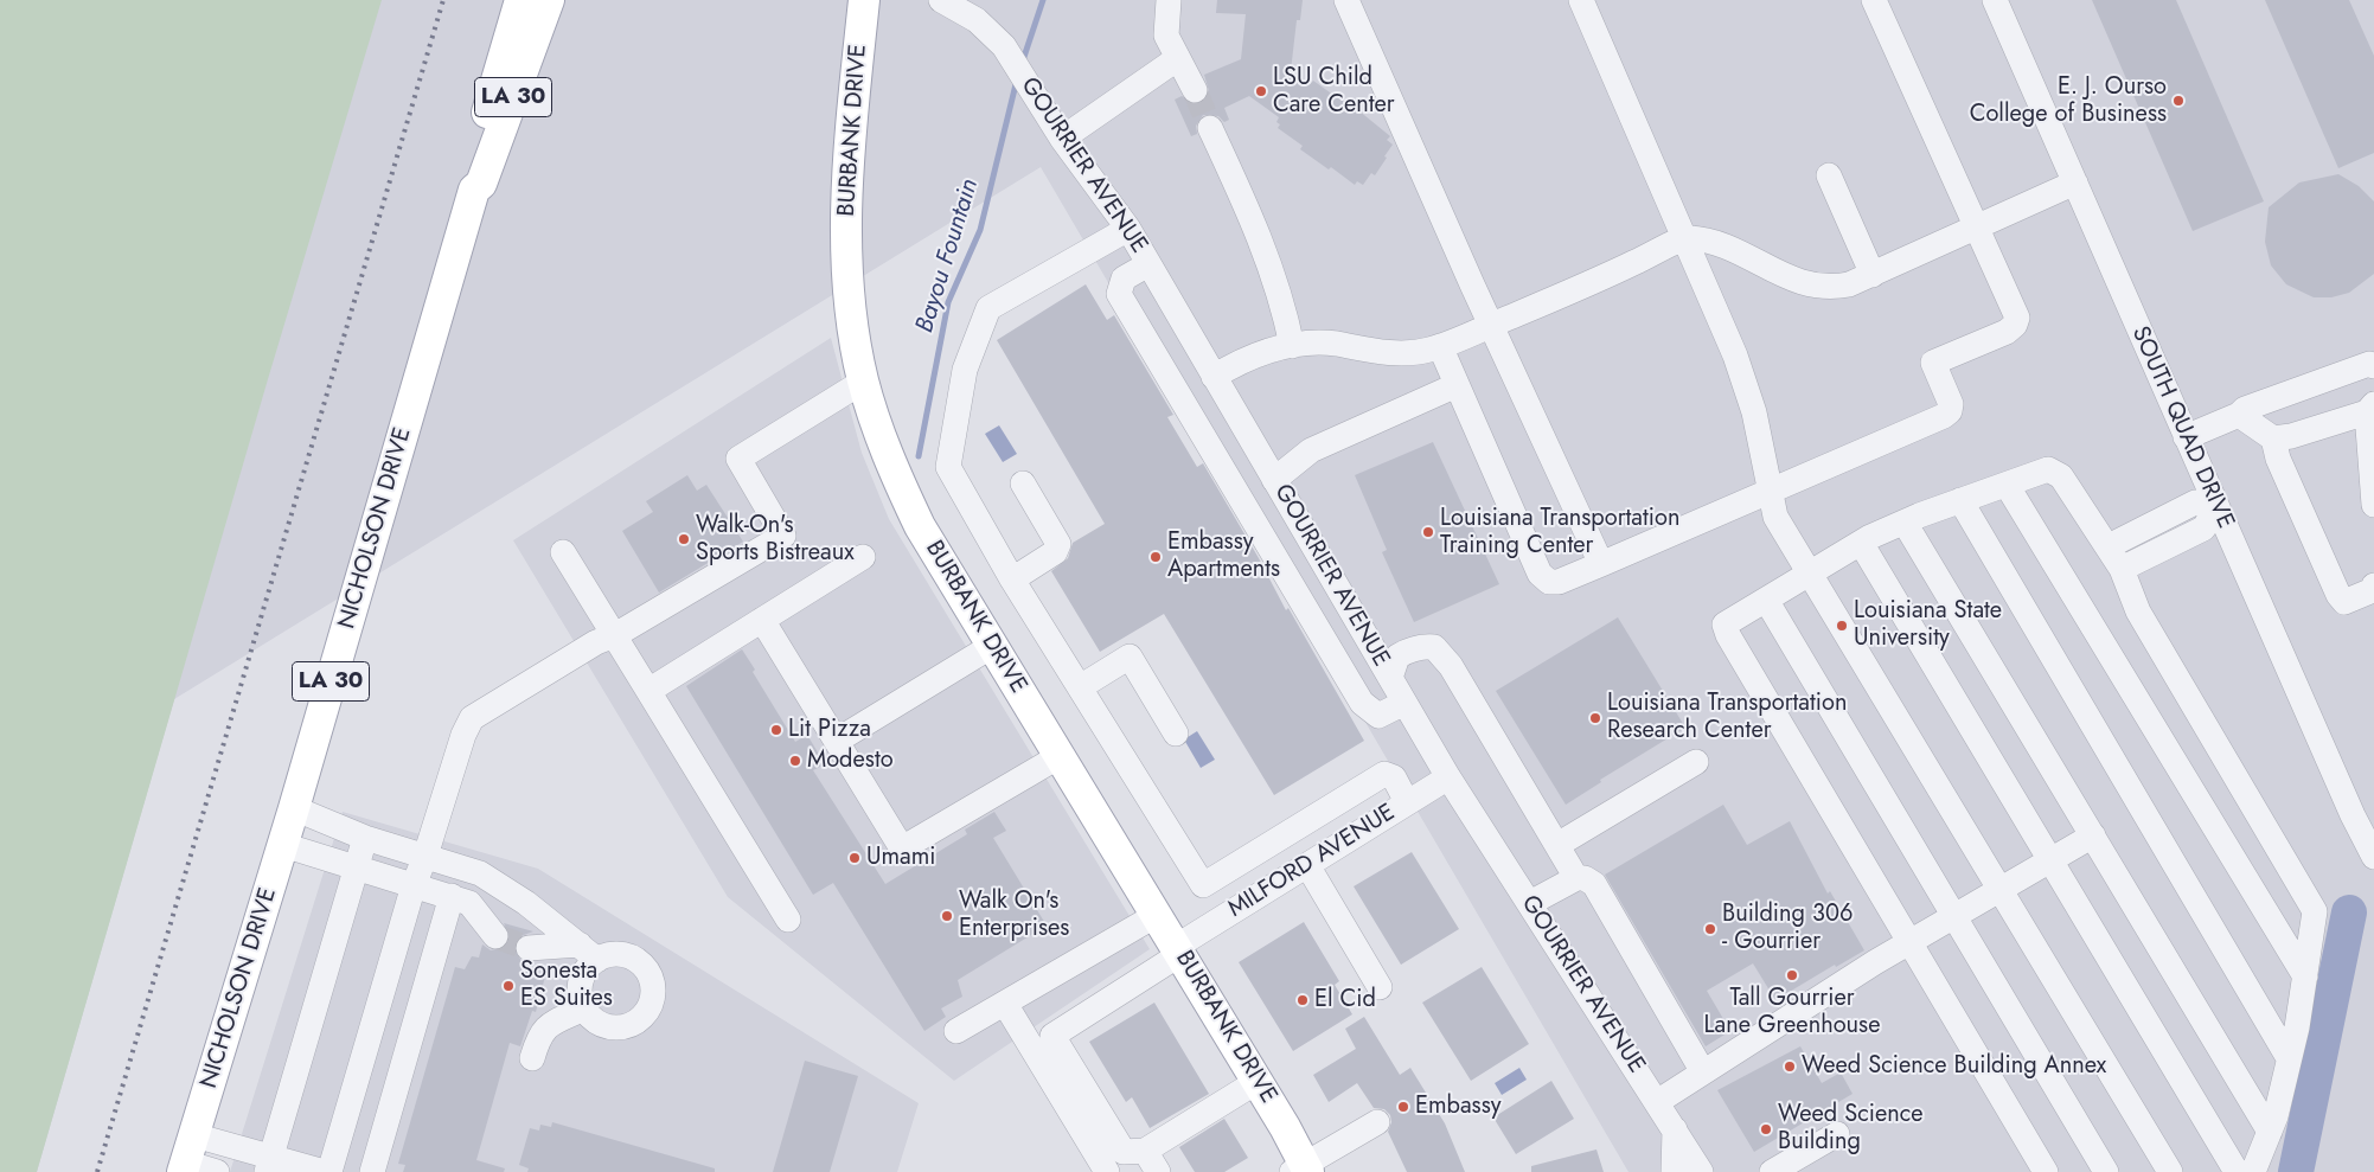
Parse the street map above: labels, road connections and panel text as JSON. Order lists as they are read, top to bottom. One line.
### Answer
{"streets":{"main road":["LA 30","BURBANK DRIVE","NICHOLSON DRIVE"],"street":["GOURRIER AVENUE","SOUTH QUAD DRIVE","MILFORD AVENUE"]},"crossings":[["BURBANK DRIVE","MILFORD AVENUE"],["GOURRIER AVENUE","MILFORD AVENUE"]],"water":["Bayou Fountain"],"places":["LSU Child Care Center","E. J. Ourso College of Business","Louisiana Transportation Training Center","Walk-On's Sports Bistreaux","Embassy Apartments","Louisiana State University","Louisiana Transportation Research Center","Lit Pizza","Modesto","Umami","Walk On's Enterprises","Building 306 - Gourrier","Tall Gourrier Lane Greenhouse","Sonesta ES Suites","El Cid","Weed Science Building Annex","Embassy","Weed Science Building"]}
